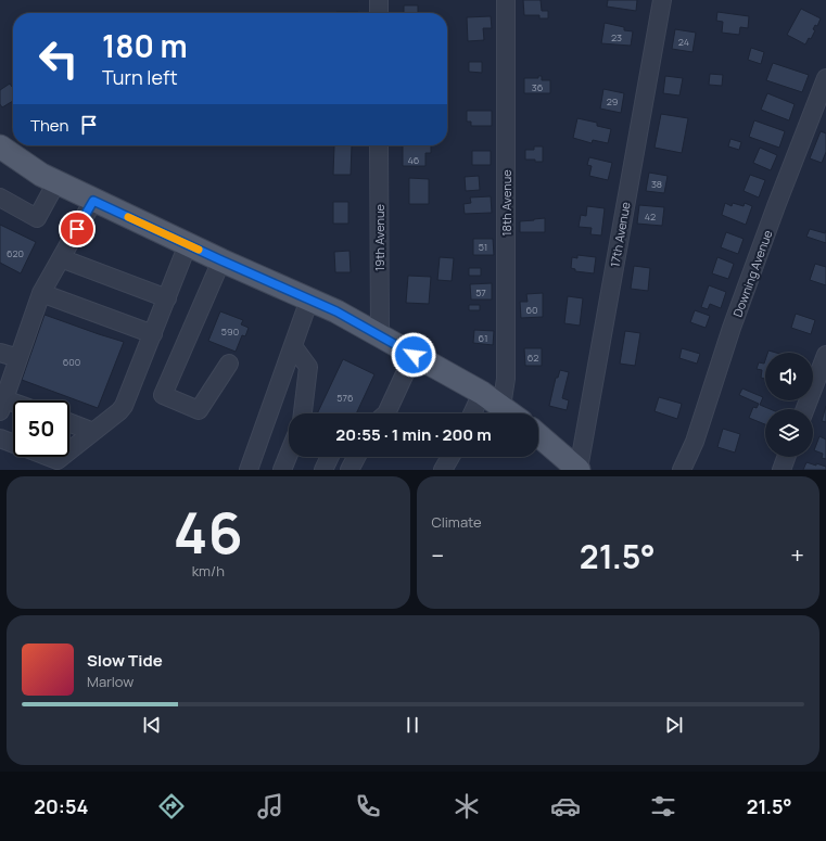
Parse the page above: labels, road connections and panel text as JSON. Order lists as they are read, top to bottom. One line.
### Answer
{"streets":{"street":["18th Avenue","17th Avenue","19th Avenue","Downing Avenue"]},"house_numbers":["23","24","36","29","46","38","42","51","620","57","60","590","61","62","600","576"],"page":{"turn":["180 m","Turn left"],"then":"Then","limit":"50","trip":"20:55 · 1 min · 200 m","tile":[["46","km/h"],"Climate"],"heat":["−","21.5°","+"],"song":["Slow Tide","Marlow"],"tabs":["20:54","21.5°"]}}
